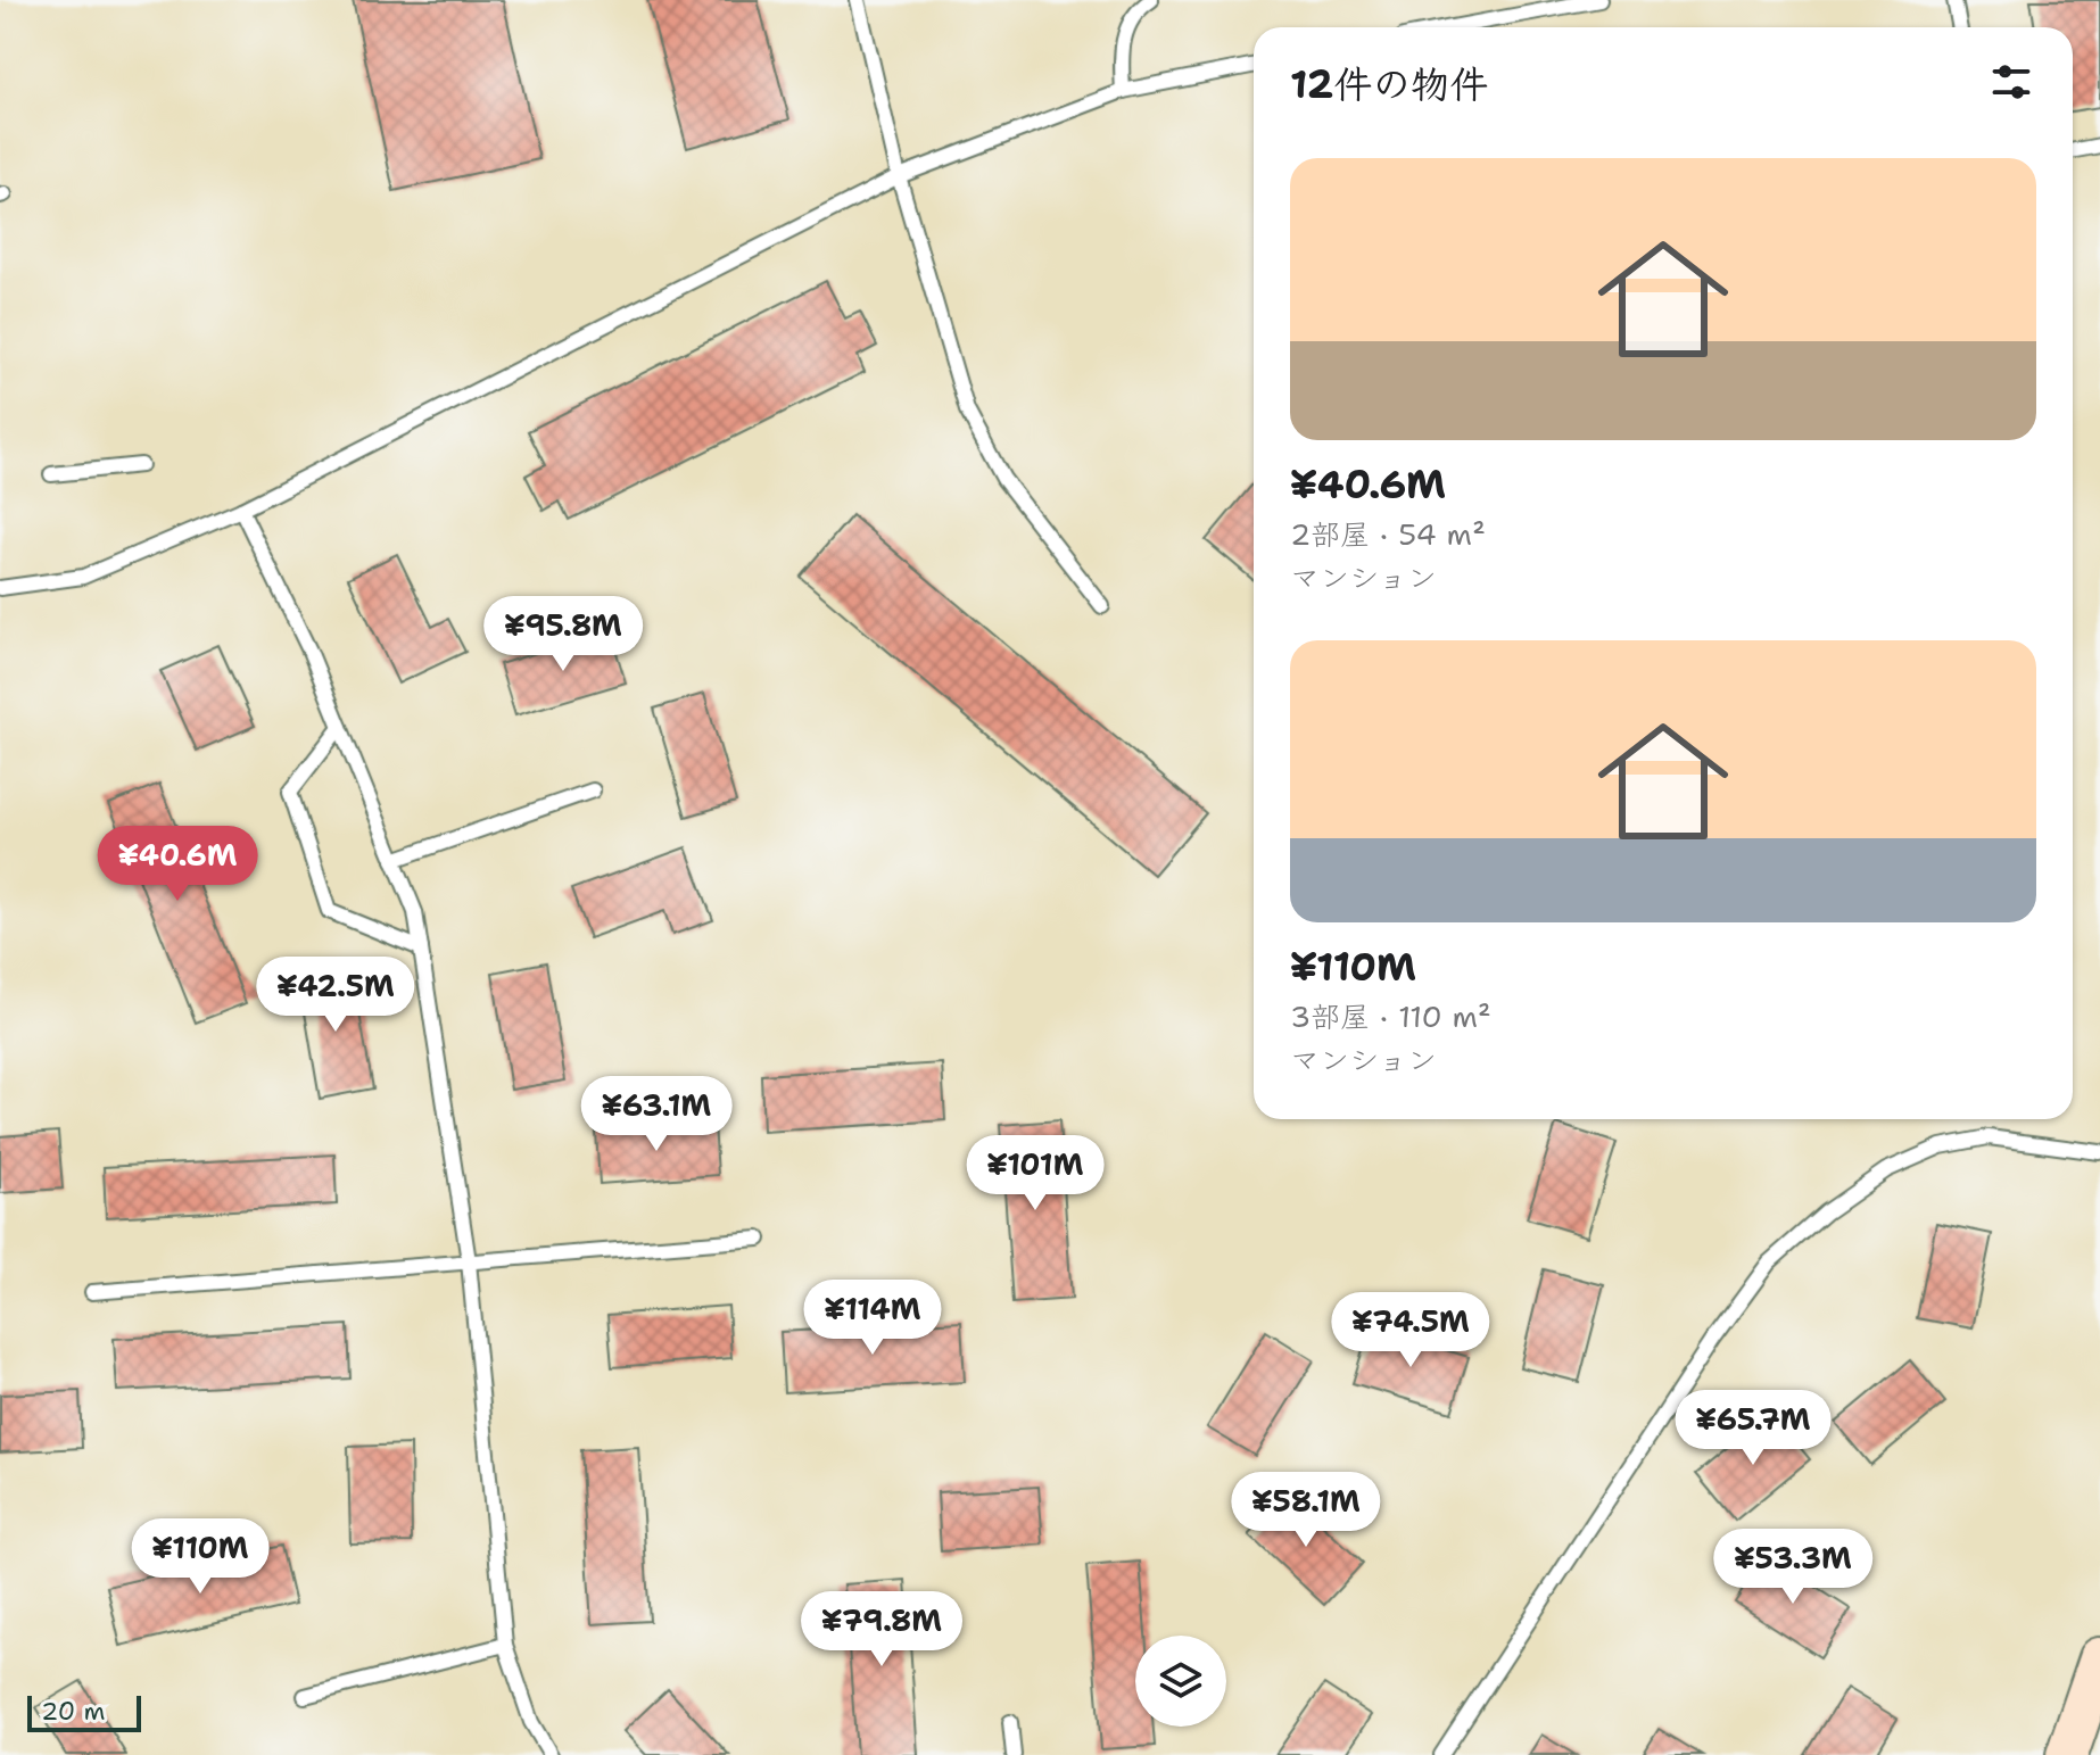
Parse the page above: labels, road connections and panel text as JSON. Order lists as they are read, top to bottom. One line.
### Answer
{"scale_bar":"20 m","page":{"heading":"12件の物件","list":[{"name":"¥40.6M","note":"2部屋 · 54 m² · マンション"},{"name":"¥110M","note":"3部屋 · 110 m² · マンション"}],"price":["¥95.8M","¥40.6M","¥42.5M","¥63.1M","¥101M","¥114M","¥74.5M","¥65.7M","¥58.1M","¥110M","¥53.3M","¥79.8M"],"scale":"20 m"}}
